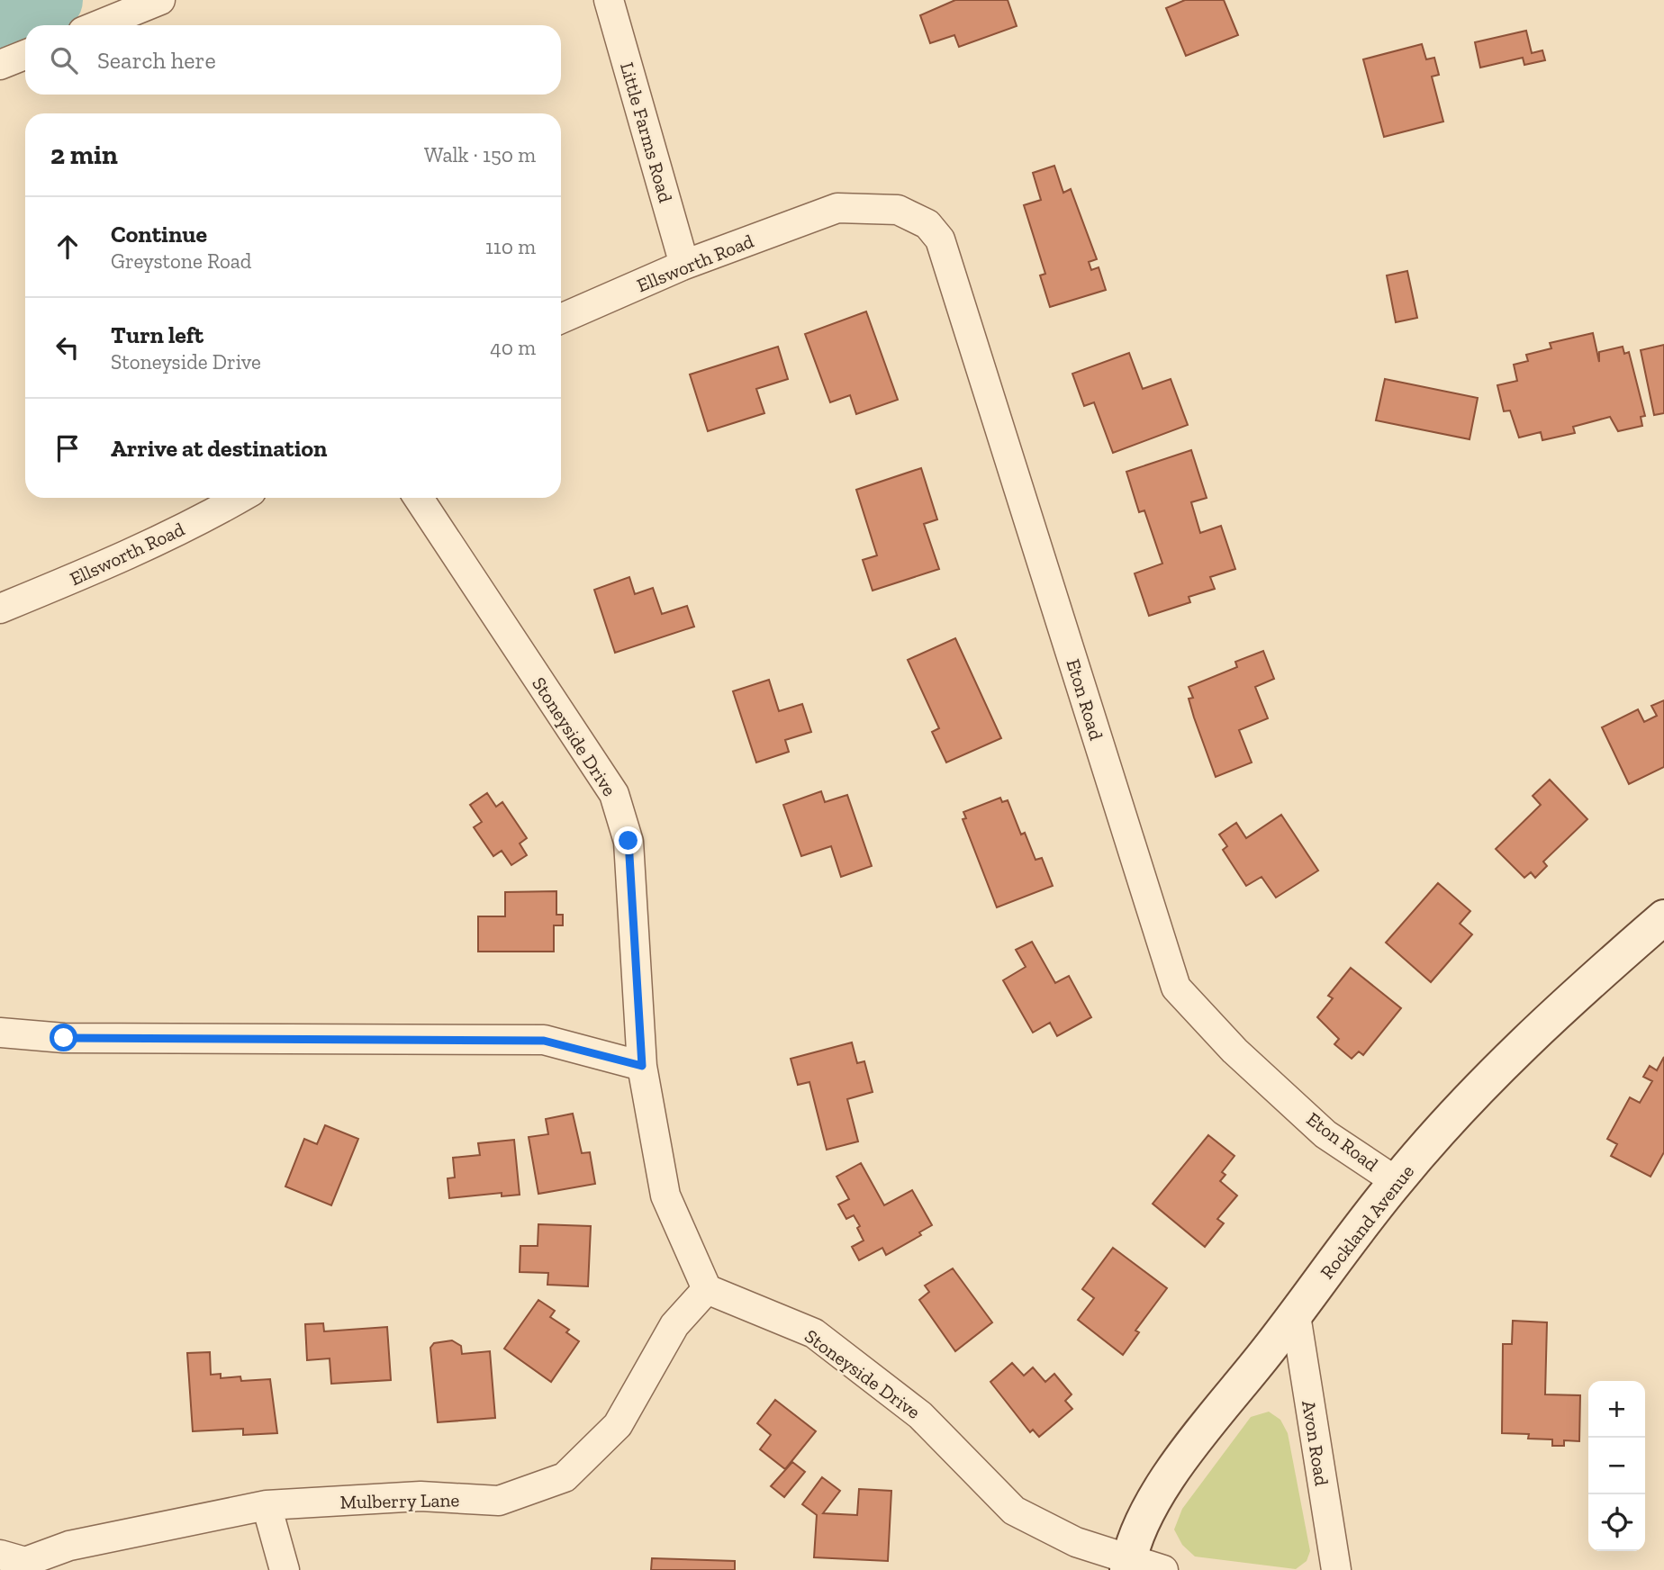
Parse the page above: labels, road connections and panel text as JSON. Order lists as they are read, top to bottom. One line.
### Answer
{"streets":{"street":["Little Farms Road","Ellsworth Road","Eton Road","Stoneyside Drive","Rockland Avenue","Avon Road","Mulberry Lane"]},"crossings":[["Little Farms Road","Ellsworth Road"],["Ellsworth Road","Eton Road"],["Eton Road","Rockland Avenue"],["Stoneyside Drive","Rockland Avenue"],["Stoneyside Drive","Mulberry Lane"],["Rockland Avenue","Avon Road"]],"page":{"search":"Search here","heading":["2 min","Walk · 150 m"],"list":[["Continue","Greystone Road","110 m"],["Turn left","Stoneyside Drive","40 m"],"Arrive at destination"],"map_buttons":["+","−"]}}
